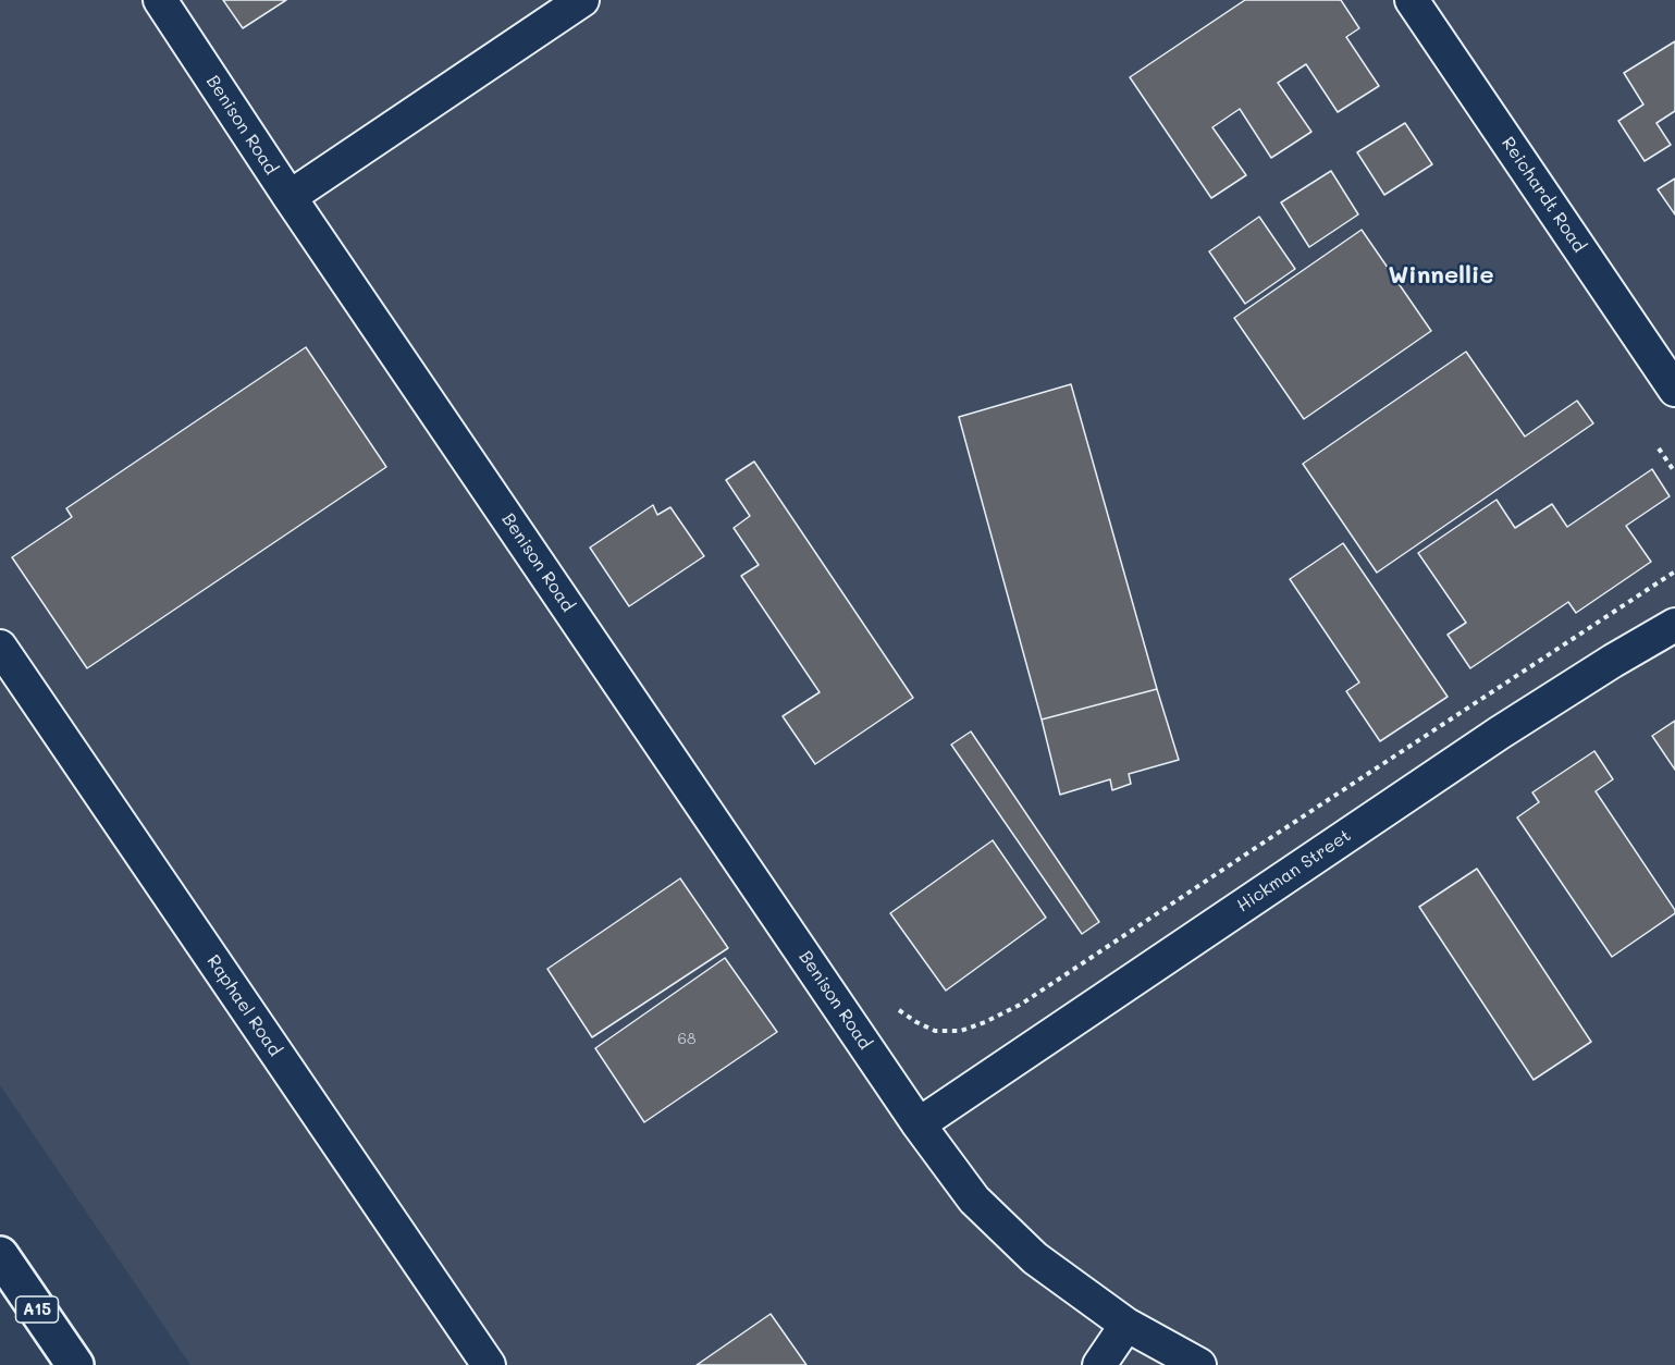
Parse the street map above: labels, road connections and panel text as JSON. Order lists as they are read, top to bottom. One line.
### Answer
{"streets":{"main road":["A15"],"street":["Benison Road","Reichardt Road","Hickman Street","Raphael Road"]},"crossings":[["Benison Road","Hickman Street"]],"districts":["Winnellie"],"house_numbers":["68"]}
